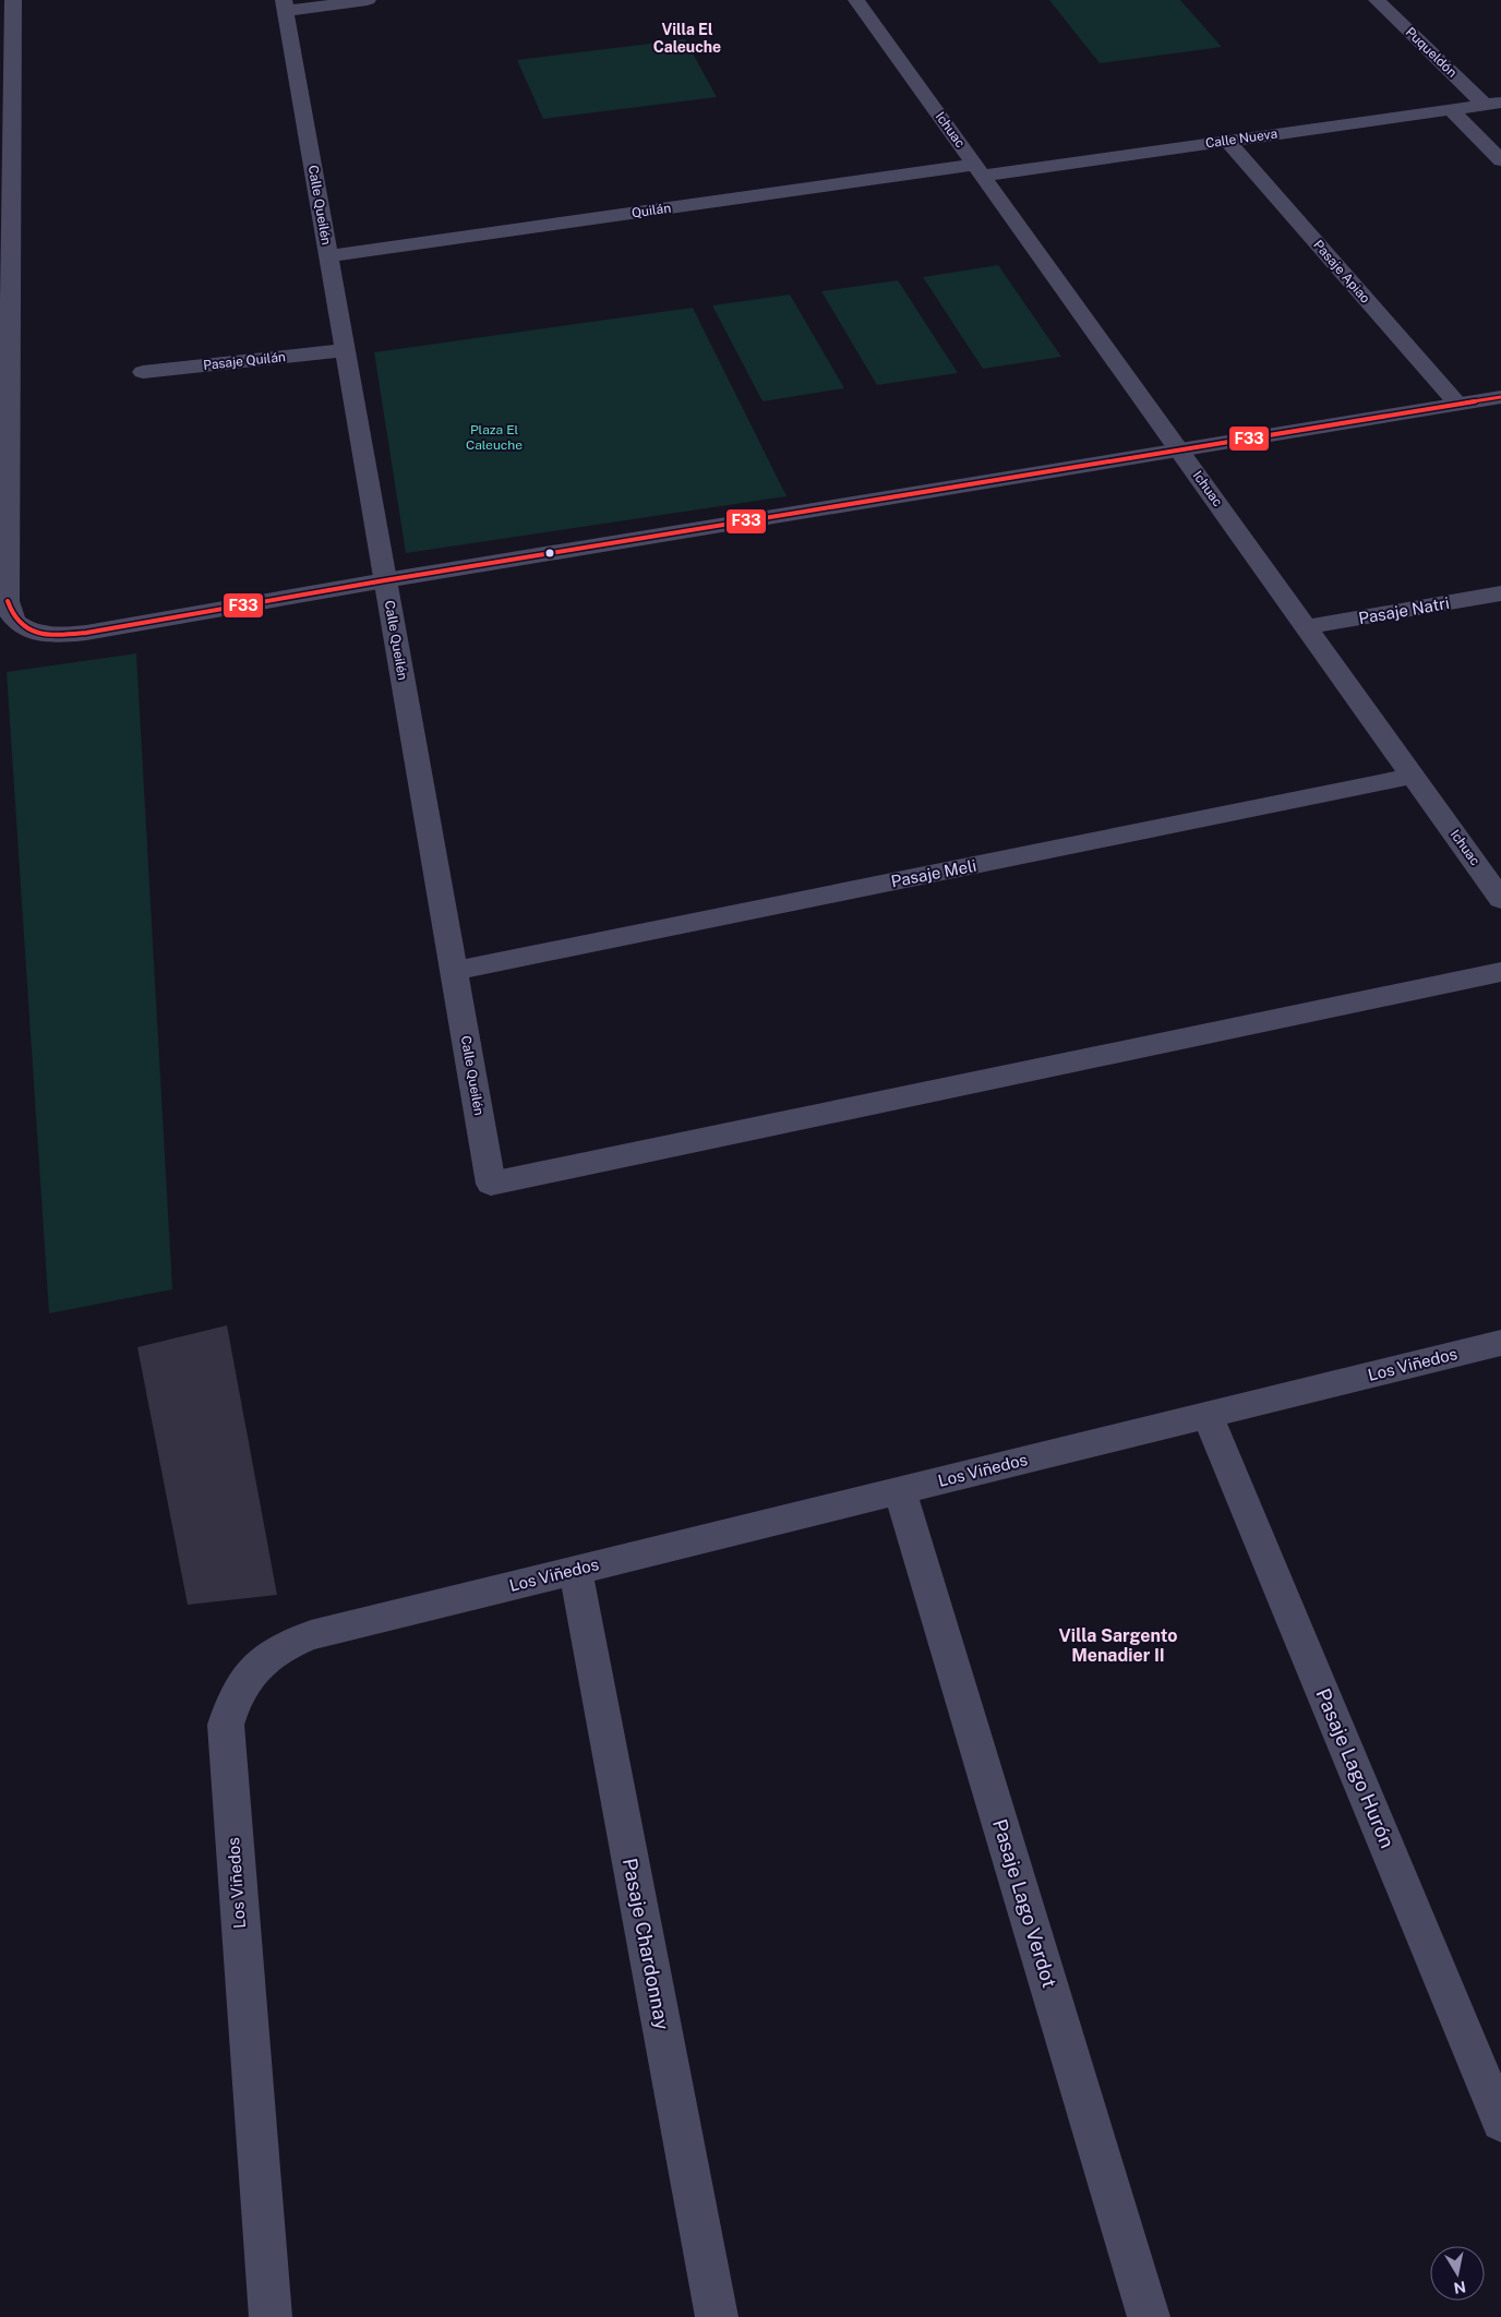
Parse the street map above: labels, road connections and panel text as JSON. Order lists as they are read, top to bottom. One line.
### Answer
{"streets":{"street":["Puqueldón","Ichuac","Calle Nueva","Calle Queilén","Quilán","Pasaje Apiao","Pasaje Quilán","Pasaje Natri","Pasaje Meli","Los Viñedos","Pasaje Lago Hurón","Pasaje Lago Verdot","Pasaje Chardonnay"]},"crossings":[["Puqueldón","Calle Nueva"],["Ichuac","Calle Nueva"],["Ichuac","Quilán"],["Ichuac","Pasaje Natri"],["Ichuac","Pasaje Meli"],["Calle Nueva","Quilán"],["Calle Nueva","Pasaje Apiao"],["Calle Queilén","Quilán"],["Calle Queilén","Pasaje Quilán"],["Calle Queilén","Pasaje Meli"],["Los Viñedos","Pasaje Lago Hurón"],["Los Viñedos","Pasaje Lago Verdot"],["Los Viñedos","Pasaje Chardonnay"]],"districts":["Villa El Caleuche","Villa Sargento Menadier II"],"parks":["Plaza El Caleuche"],"lines":["transit line F33"],"north":"bottom"}
